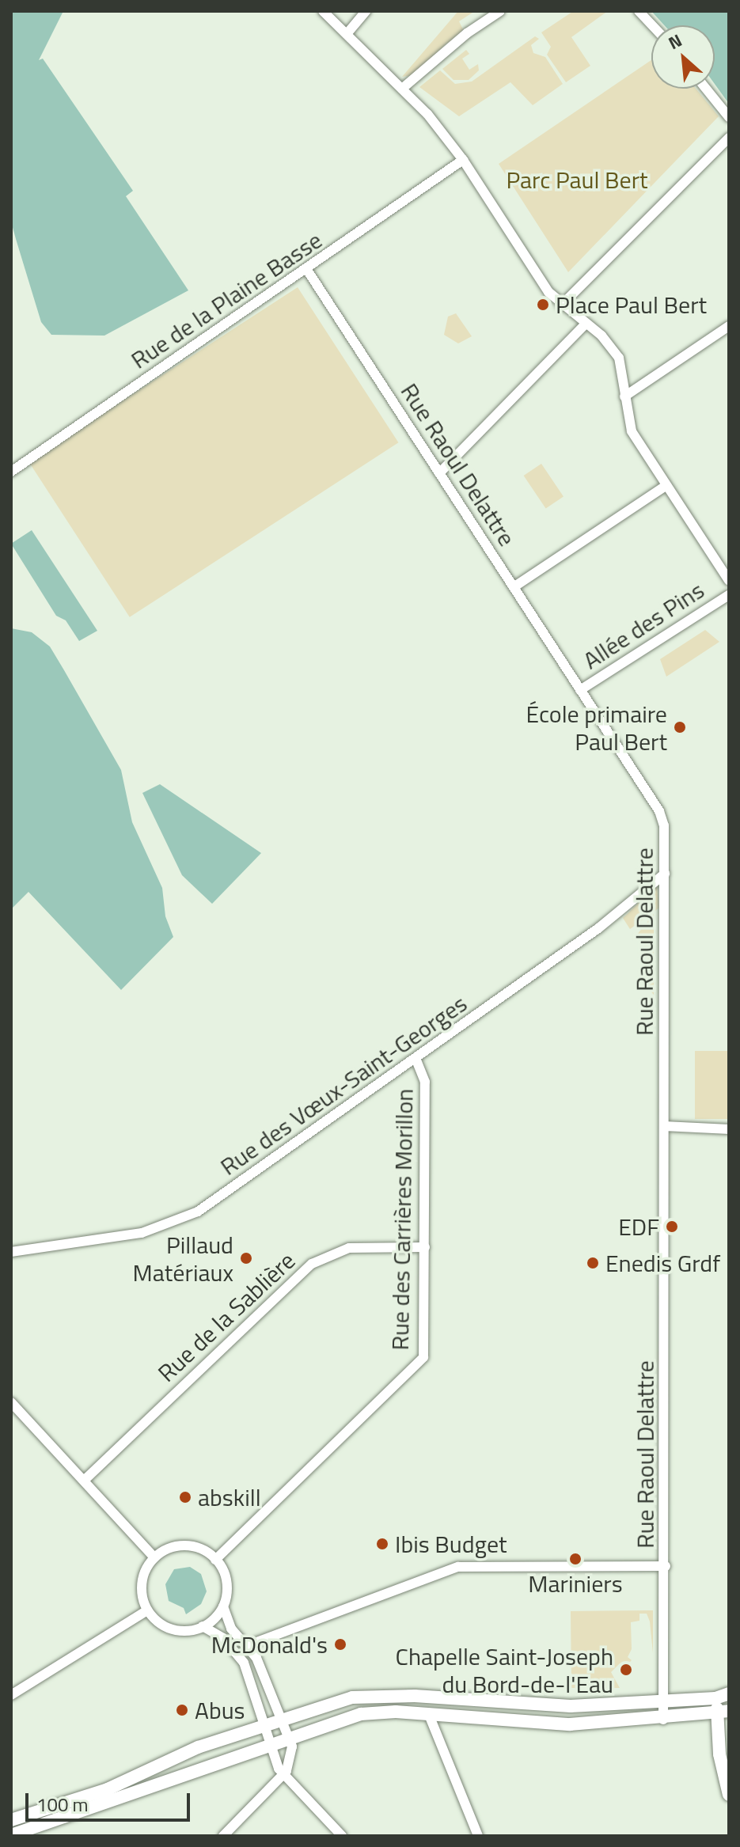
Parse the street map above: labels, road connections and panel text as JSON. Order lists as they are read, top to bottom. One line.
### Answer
{"streets":{"street":["Rue de la Plaine Basse","Rue Raoul Delattre","Allée des Pins","Rue des Vœux-Saint-Georges","Rue des Carrières Morillon","Rue de la Sablière"]},"crossings":[["Rue de la Plaine Basse","Rue Raoul Delattre"],["Rue Raoul Delattre","Allée des Pins"],["Rue Raoul Delattre","Rue des Vœux-Saint-Georges"],["Rue des Vœux-Saint-Georges","Rue des Carrières Morillon"],["Rue des Carrières Morillon","Rue de la Sablière"]],"parks":["Parc Paul Bert"],"places":["Place Paul Bert","École primaire Paul Bert","EDF","Pillaud Matériaux","Enedis Grdf","abskill","Ibis Budget","Mariniers","McDonald's","Chapelle Saint-Joseph du Bord-de-l'Eau","Abus"],"scale_bar":"100 m","north":"top left"}
